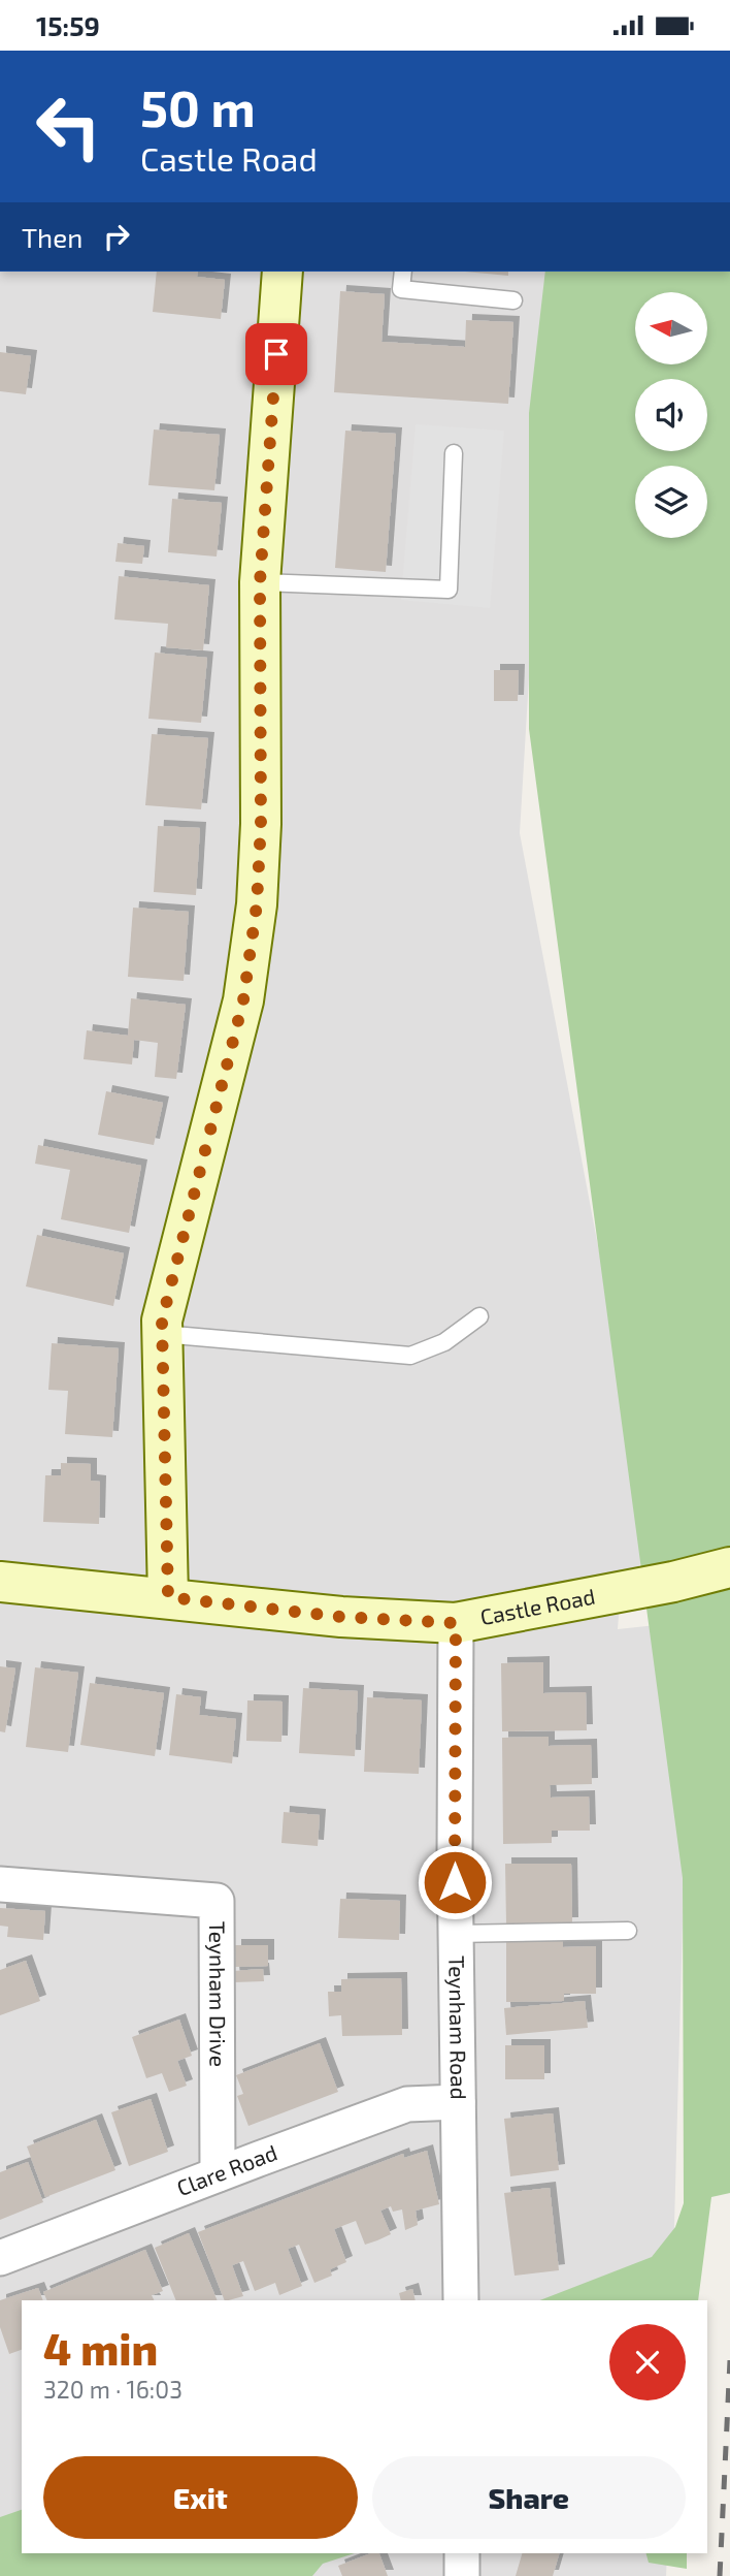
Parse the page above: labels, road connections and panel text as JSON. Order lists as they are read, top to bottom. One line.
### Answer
{"streets":{"street":["Castle Road","Teynham Drive","Teynham Road","Clare Road"]},"crossings":[["Castle Road","Teynham Road"],["Teynham Drive","Clare Road"],["Teynham Road","Clare Road"]],"north":"left","page":{"status":"15:59","turn":["50 m","Castle Road"],"then":"Then","heading":["4 min","320 m · 16:03"],"buttons":["Exit","Share"]}}
